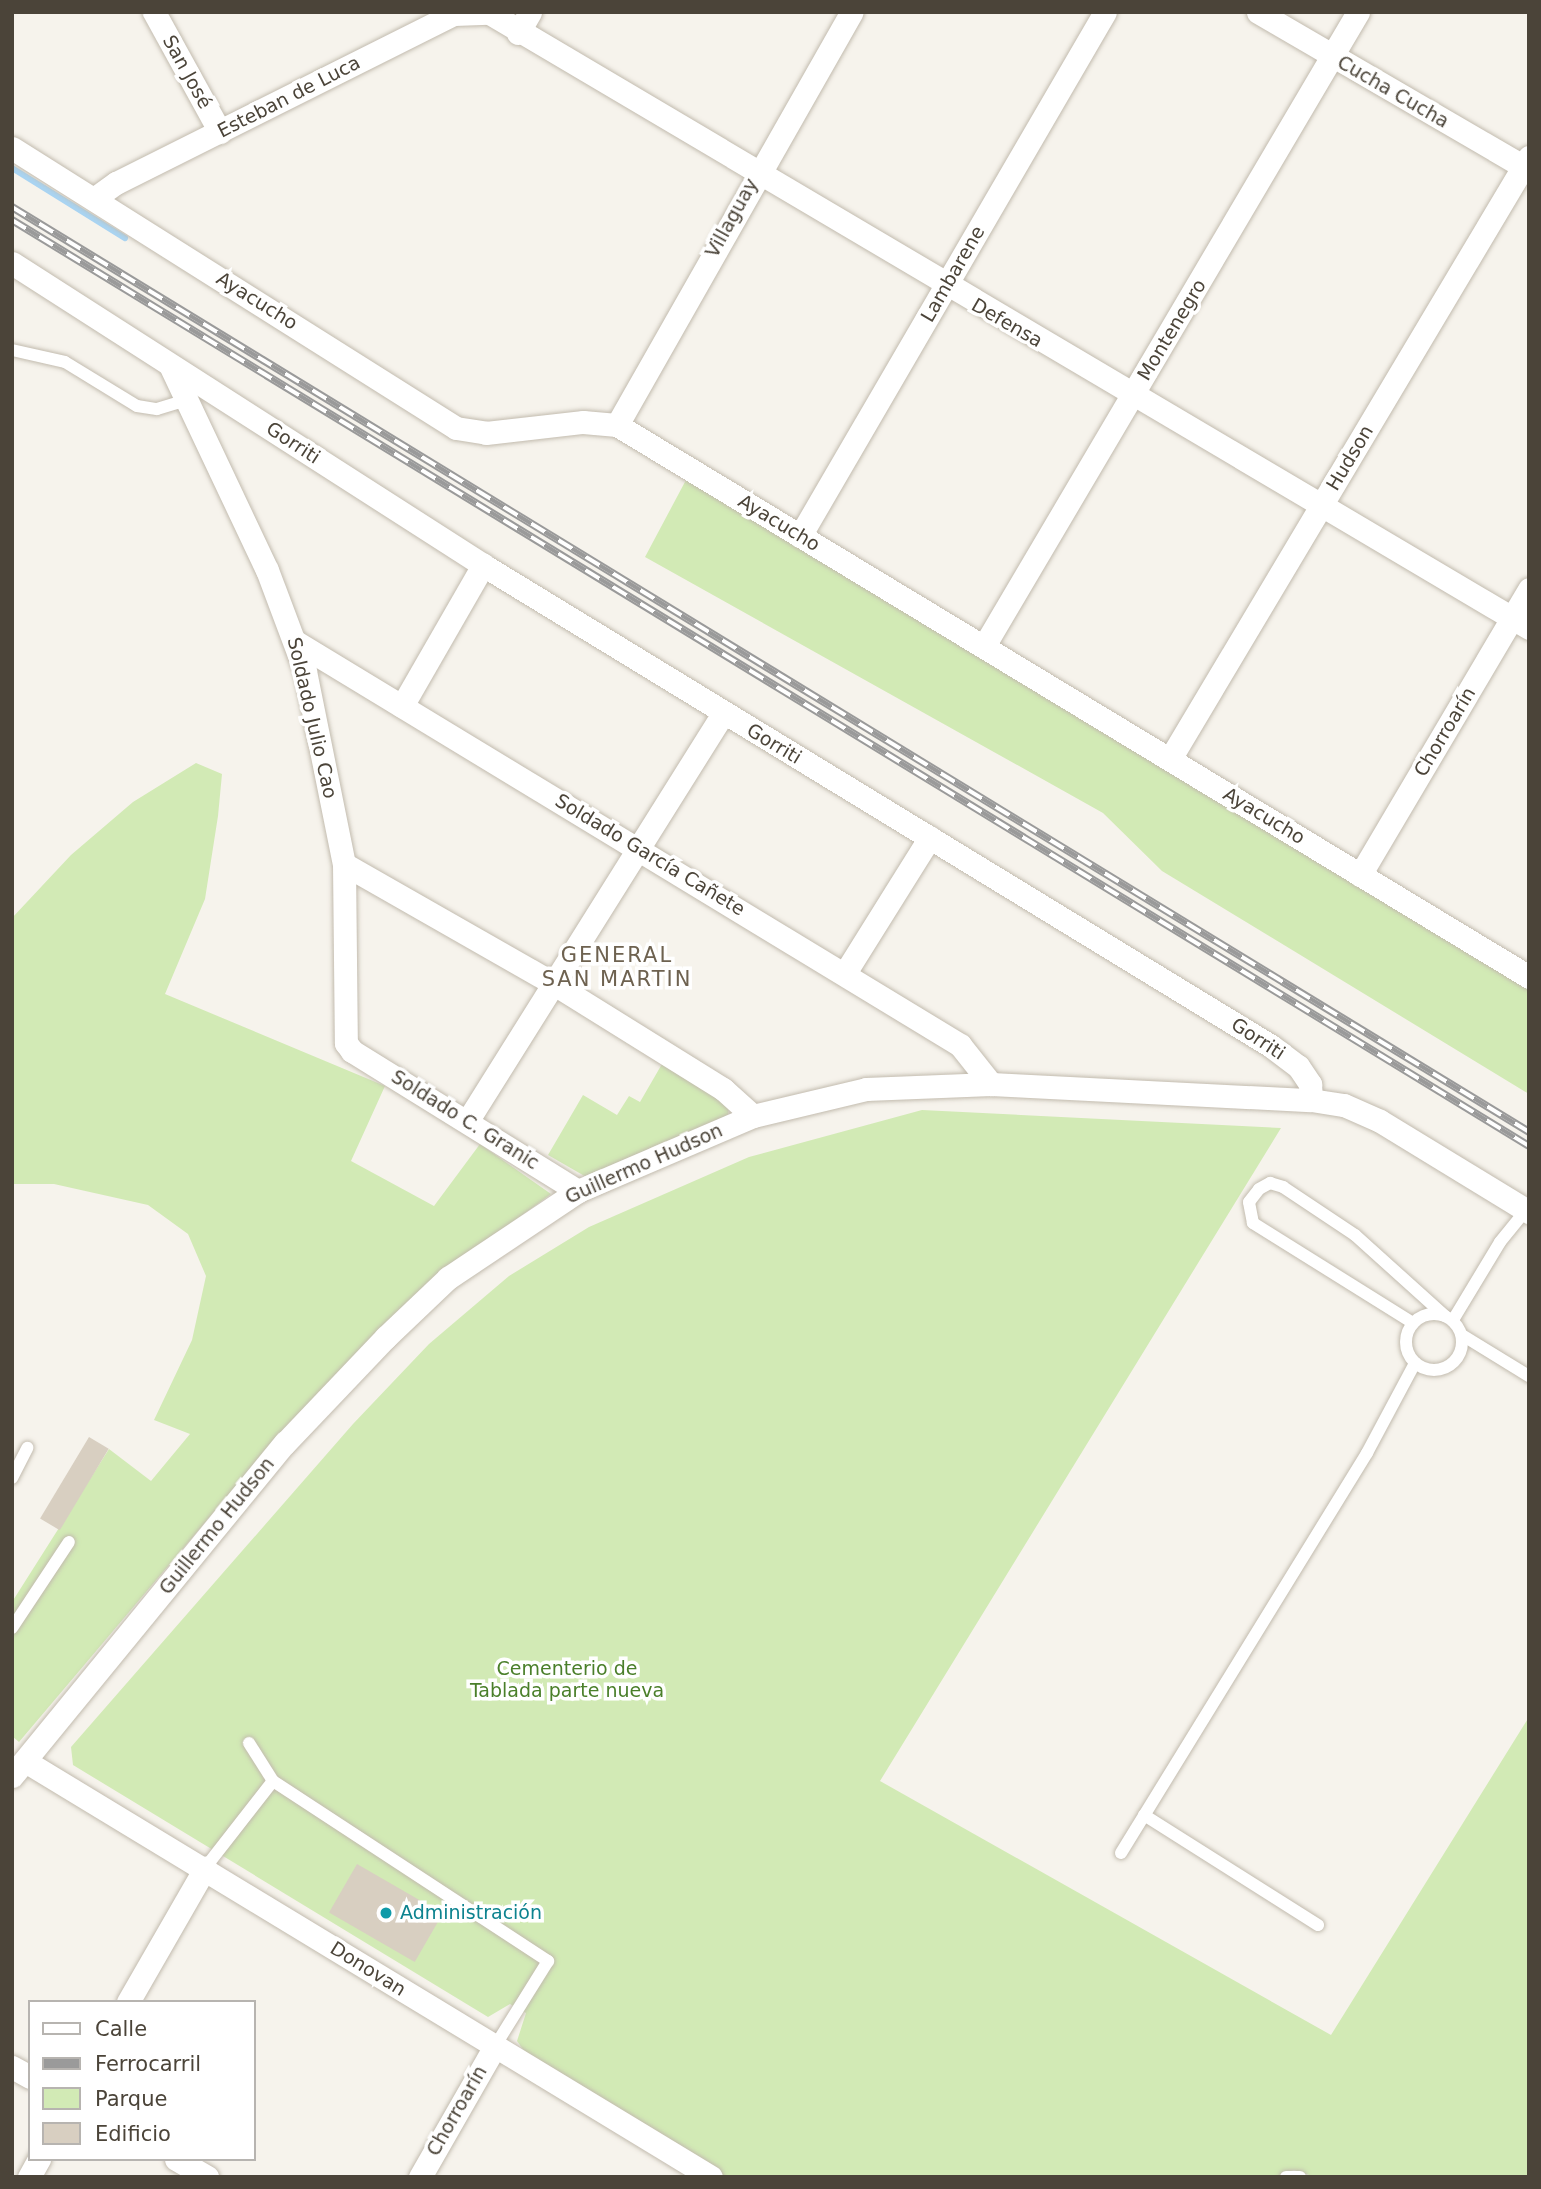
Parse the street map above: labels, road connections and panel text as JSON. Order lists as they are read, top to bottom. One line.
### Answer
{"streets":{"street":["San José","Cucha Cucha","Esteban de Luca","Villaguay","Lambarene","Ayacucho","Defensa","Montenegro","Gorriti","Hudson","Soldado Julio Cao","Chorroarín","Soldado García Cañete","Soldado C. Granic","Guillermo Hudson","Donovan"]},"crossings":[["San José","Esteban de Luca"],["Cucha Cucha","Montenegro"],["Cucha Cucha","Hudson"],["Esteban de Luca","Ayacucho"],["Esteban de Luca","Defensa"],["Villaguay","Ayacucho"],["Villaguay","Defensa"],["Lambarene","Ayacucho"],["Lambarene","Defensa"],["Ayacucho","Montenegro"],["Ayacucho","Hudson"],["Ayacucho","Chorroarín"],["Defensa","Montenegro"],["Defensa","Hudson"],["Defensa","Chorroarín"],["Gorriti","Soldado Julio Cao"],["Gorriti","Guillermo Hudson"],["Soldado Julio Cao","Soldado García Cañete"],["Soldado Julio Cao","Soldado C. Granic"],["Chorroarín","Donovan"],["Soldado García Cañete","Guillermo Hudson"],["Soldado C. Granic","Guillermo Hudson"],["Guillermo Hudson","Donovan"]],"districts":["GENERAL SAN MARTIN"],"parks":["Cementerio de Tablada parte nueva"],"places":["Administración"],"legend":["Calle","Ferrocarril","Parque","Edificio"]}
